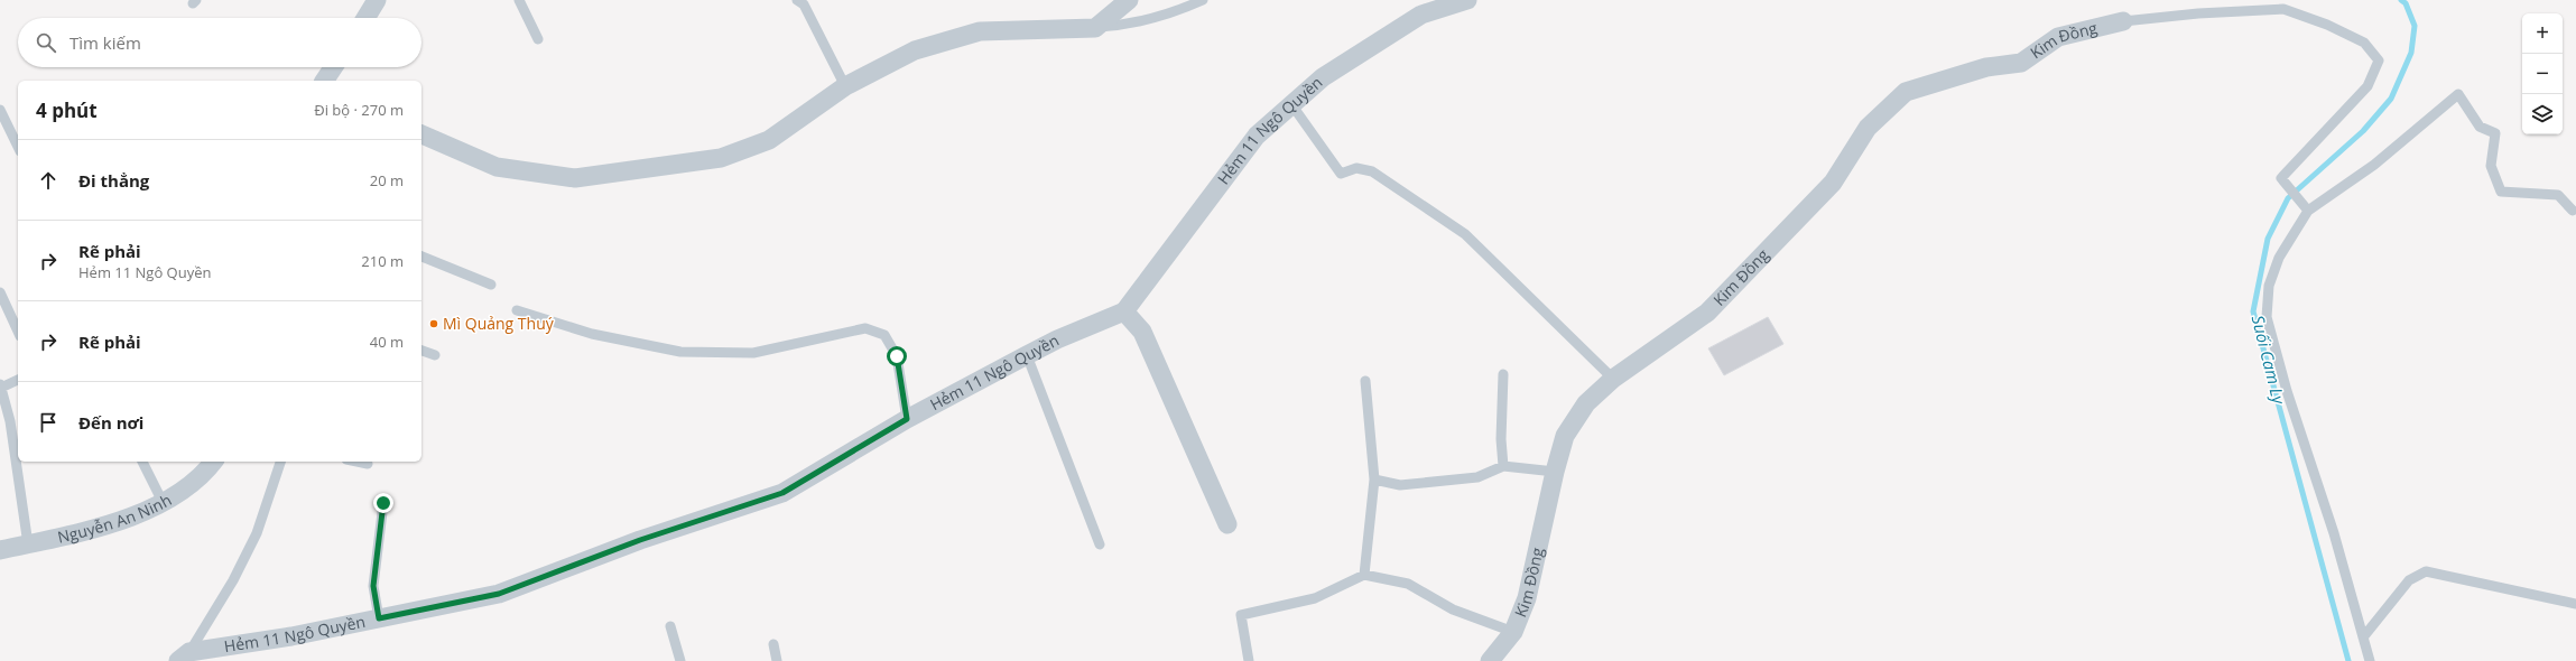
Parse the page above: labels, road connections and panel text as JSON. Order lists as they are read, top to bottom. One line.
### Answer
{"streets":{"street":["Kim Đồng","Hẻm 11 Ngô Quyền","Nguyễn An Ninh"]},"water":["Suối Cam Ly"],"places":["Mì Quảng Thuý"],"page":{"map_buttons":["+","−"],"search":"Tìm kiếm","heading":["4 phút","Đi bộ · 270 m"],"list":[["Đi thẳng","20 m"],["Rẽ phải","Hẻm 11 Ngô Quyền","210 m"],["Rẽ phải","40 m"],"Đến nơi"]}}
